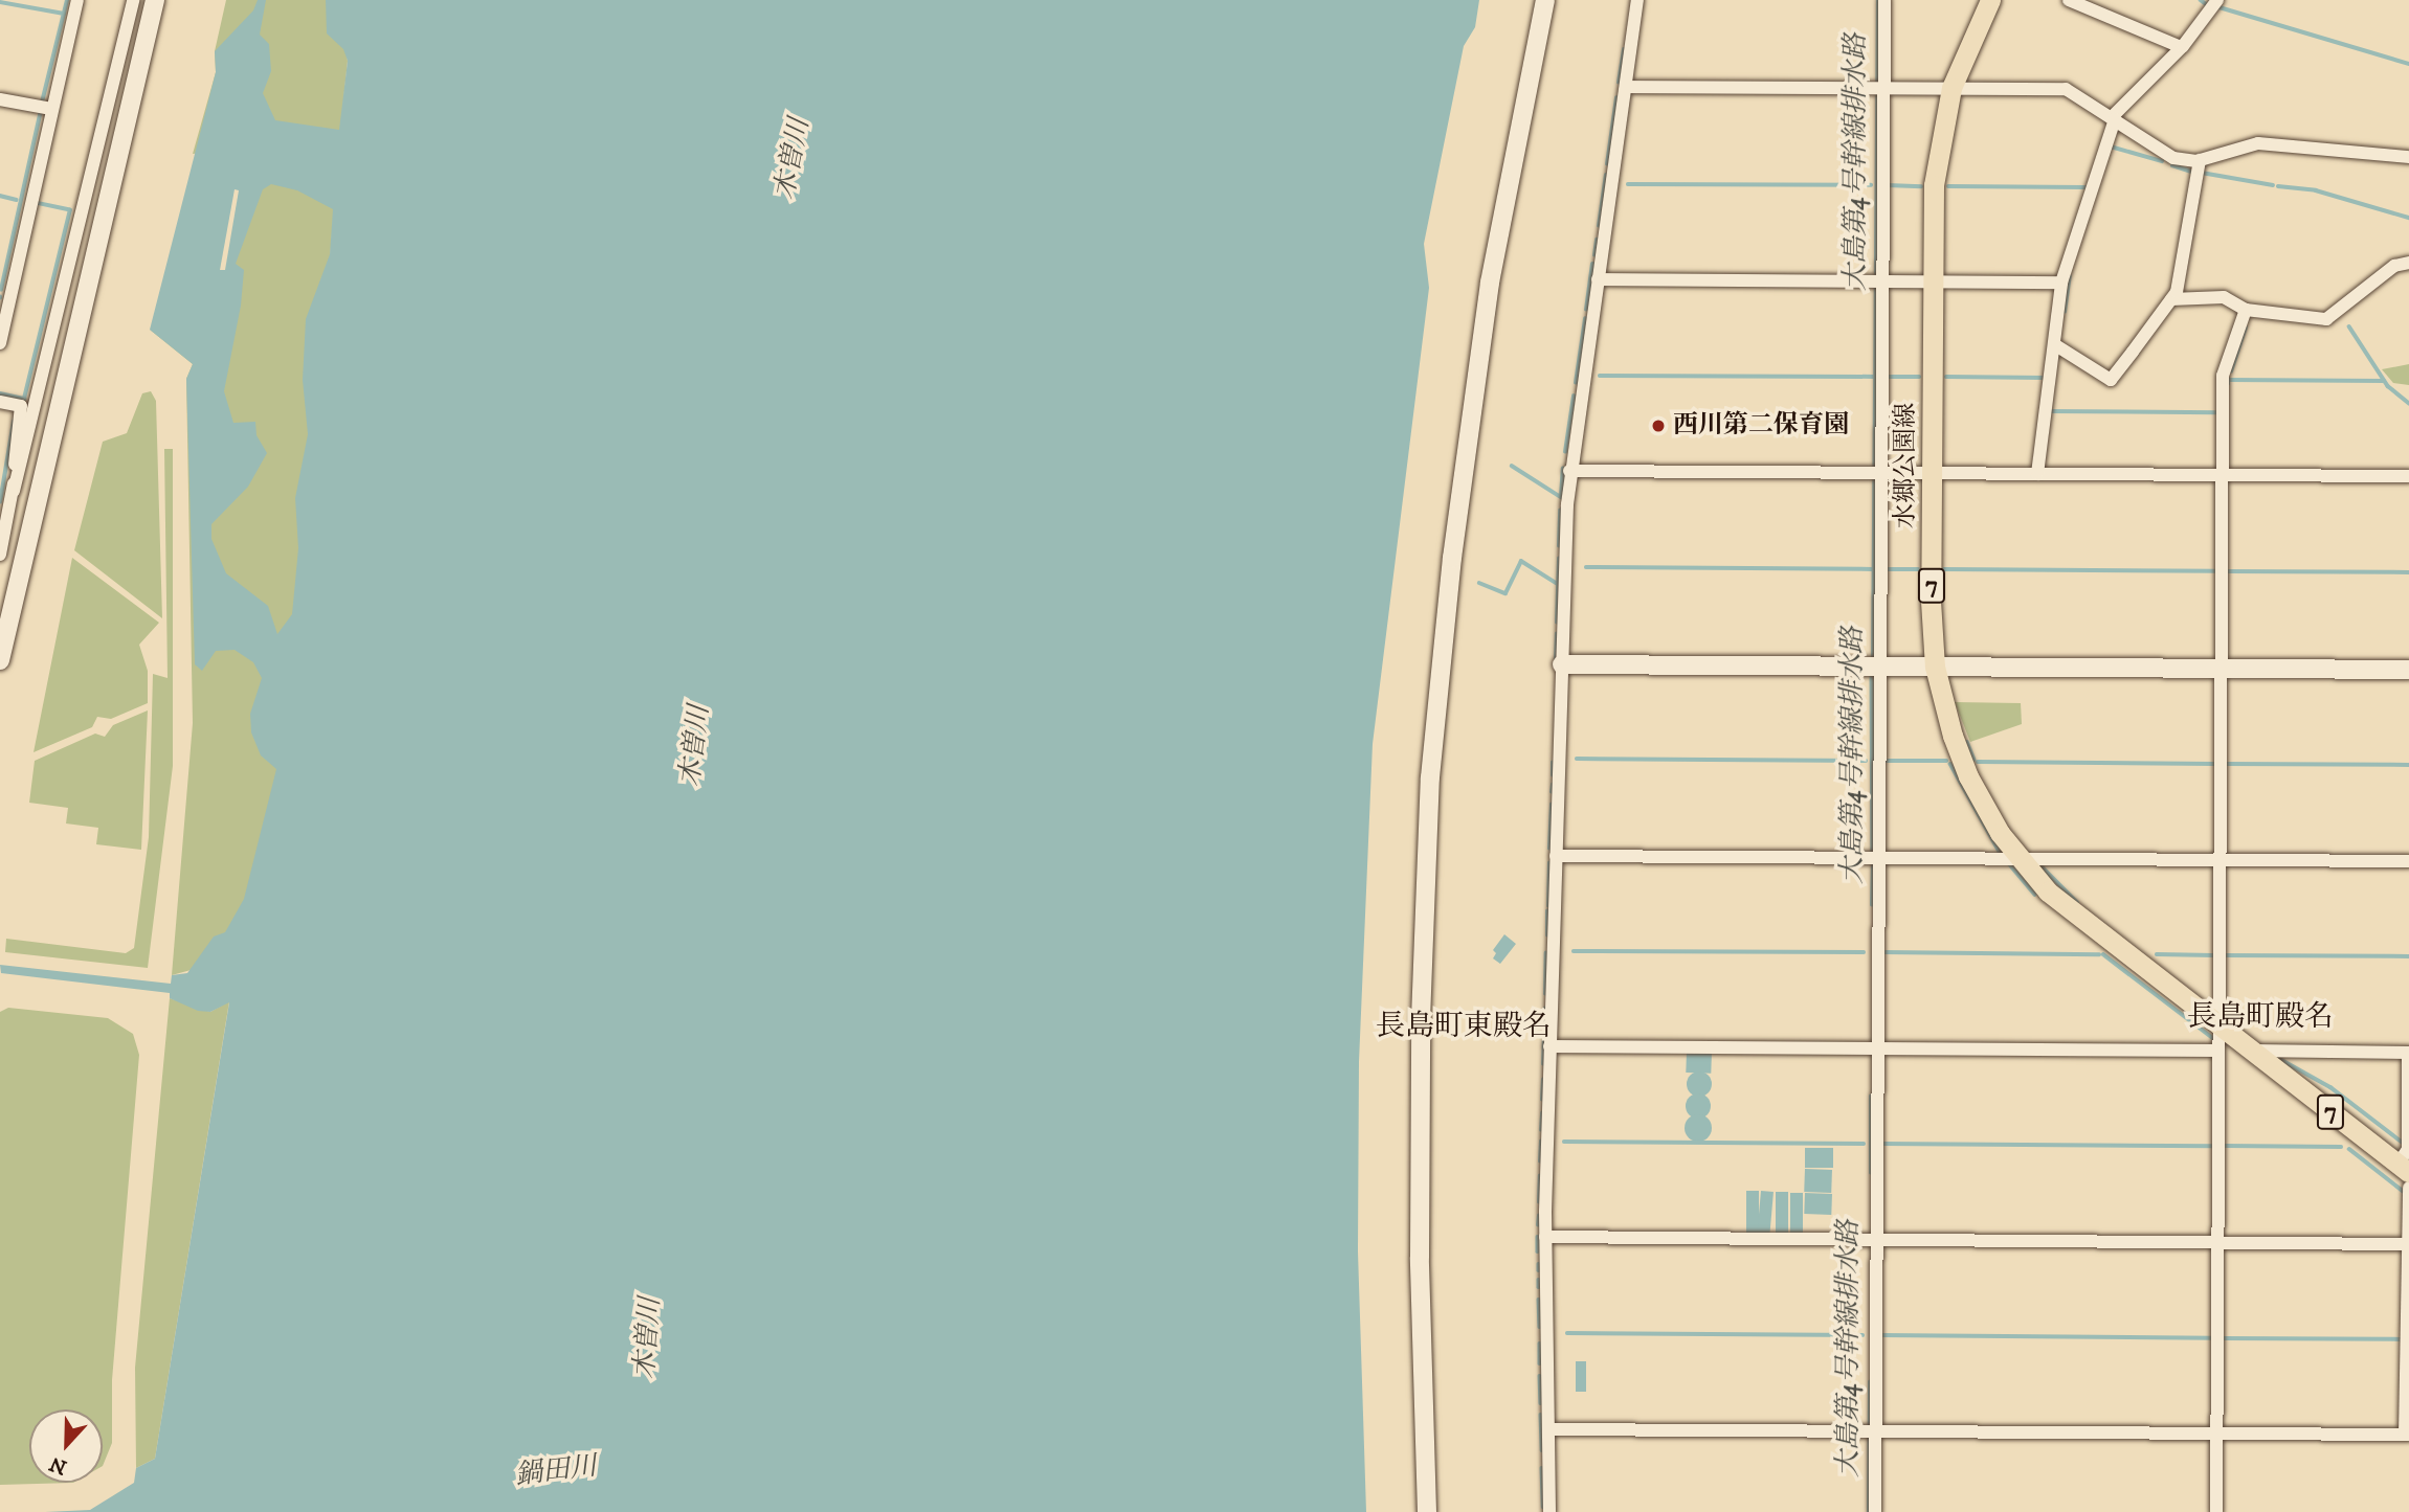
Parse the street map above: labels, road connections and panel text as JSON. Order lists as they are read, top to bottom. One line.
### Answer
{"streets":{"main road":["水郷公園線","7"]},"districts":["長島町殿名","長島町東殿名"],"water":["木曽川","大島第4号幹線排水路","鍋田川"],"places":["西川第二保育園"],"north":"bottom"}
